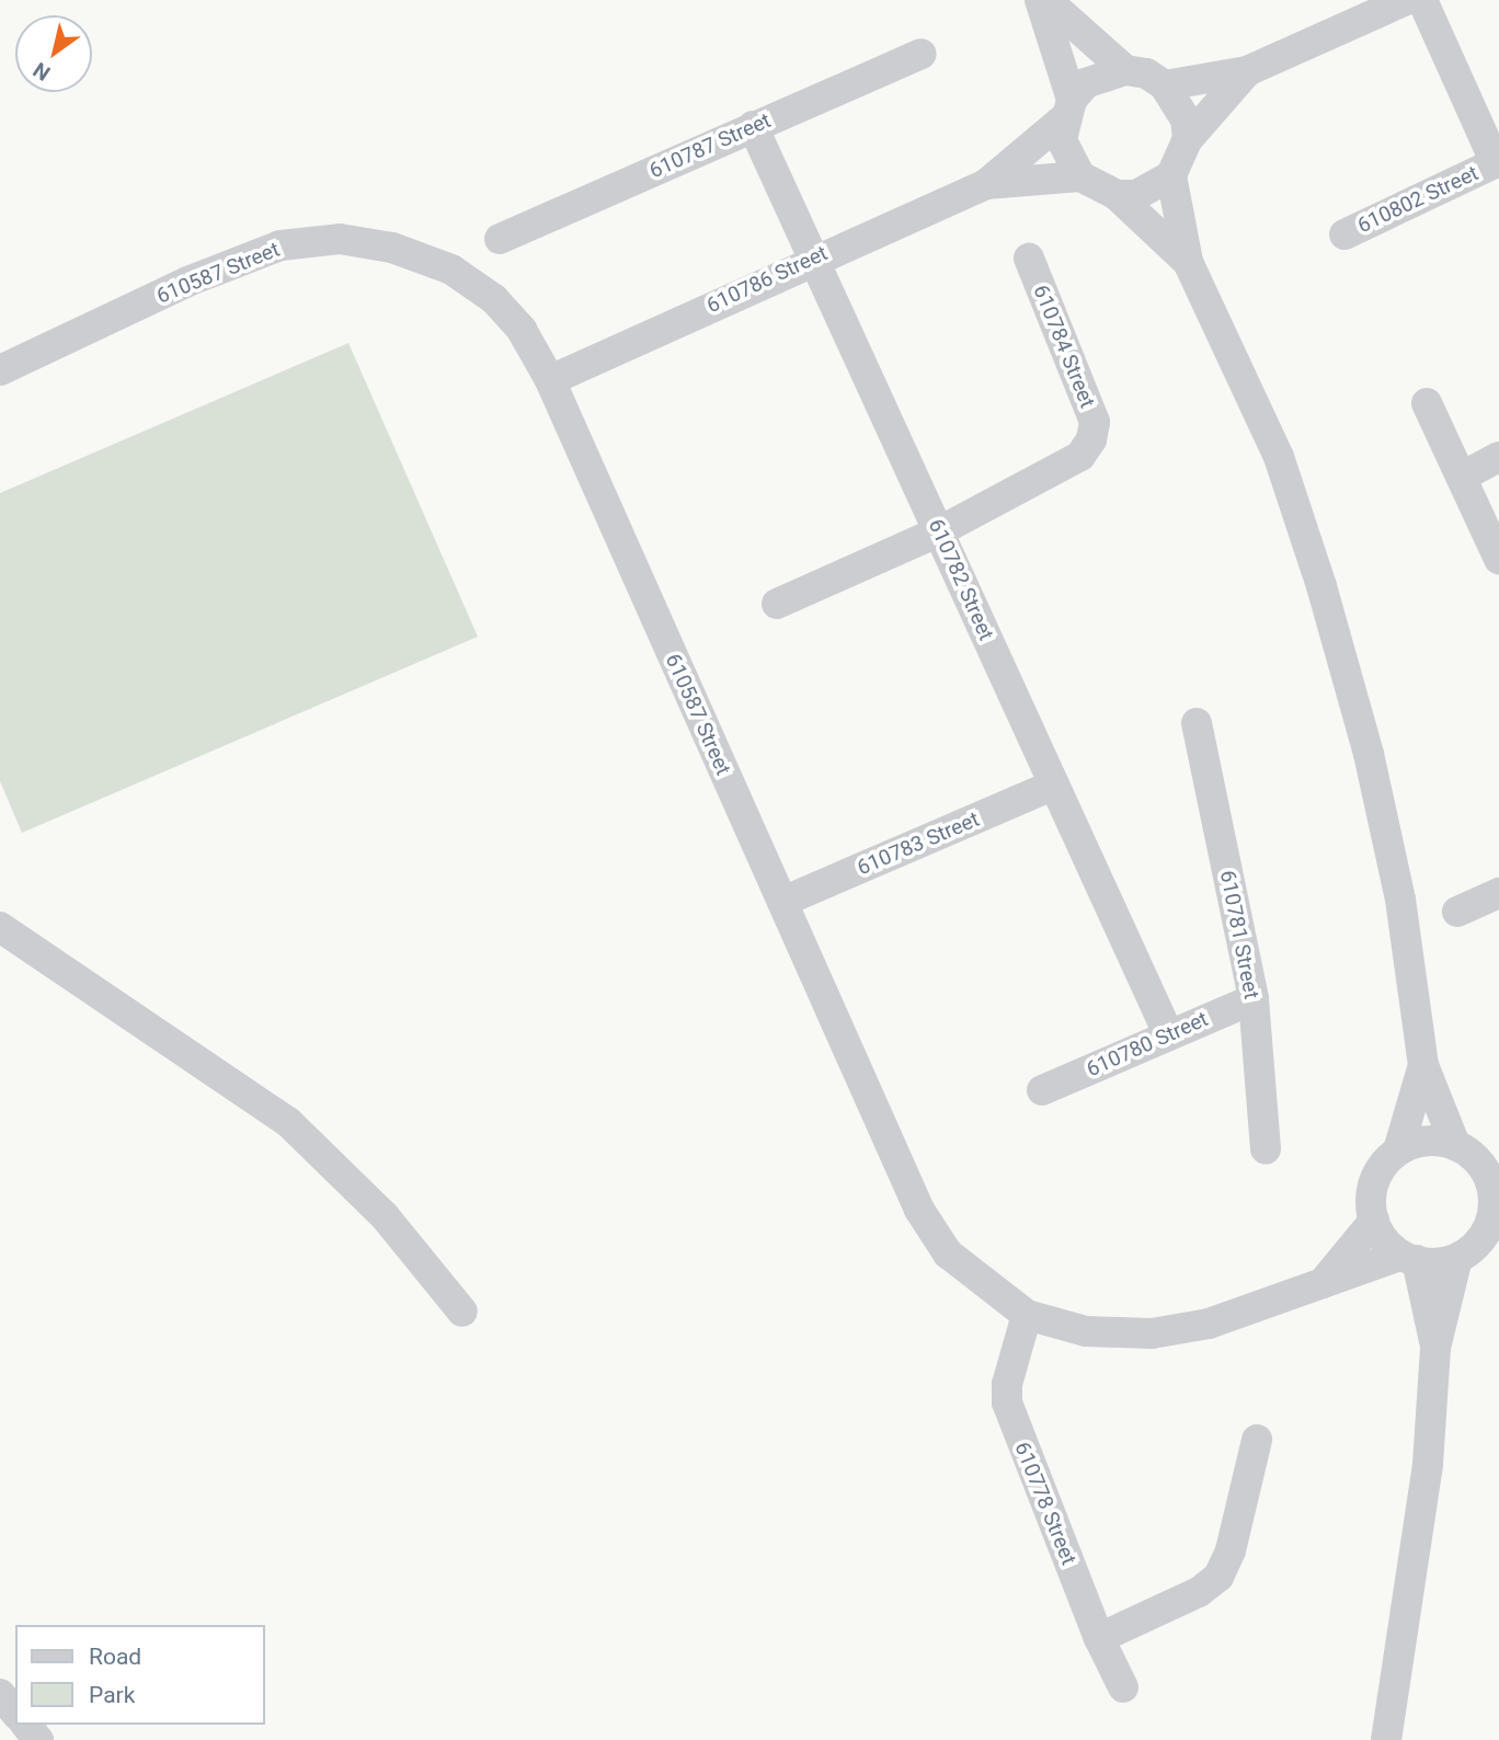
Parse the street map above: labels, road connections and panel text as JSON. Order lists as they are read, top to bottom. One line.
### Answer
{"streets":{"street":["610787 Street","610802 Street","610587 Street","610786 Street","610784 Street","610782 Street","610783 Street","610781 Street","610780 Street","610778 Street"]},"crossings":[["610787 Street","610782 Street"],["610587 Street","610786 Street"],["610587 Street","610783 Street"],["610587 Street","610778 Street"],["610786 Street","610782 Street"],["610784 Street","610782 Street"],["610782 Street","610783 Street"],["610782 Street","610780 Street"],["610781 Street","610780 Street"]],"legend":["Road","Park"],"north":"bottom left"}
